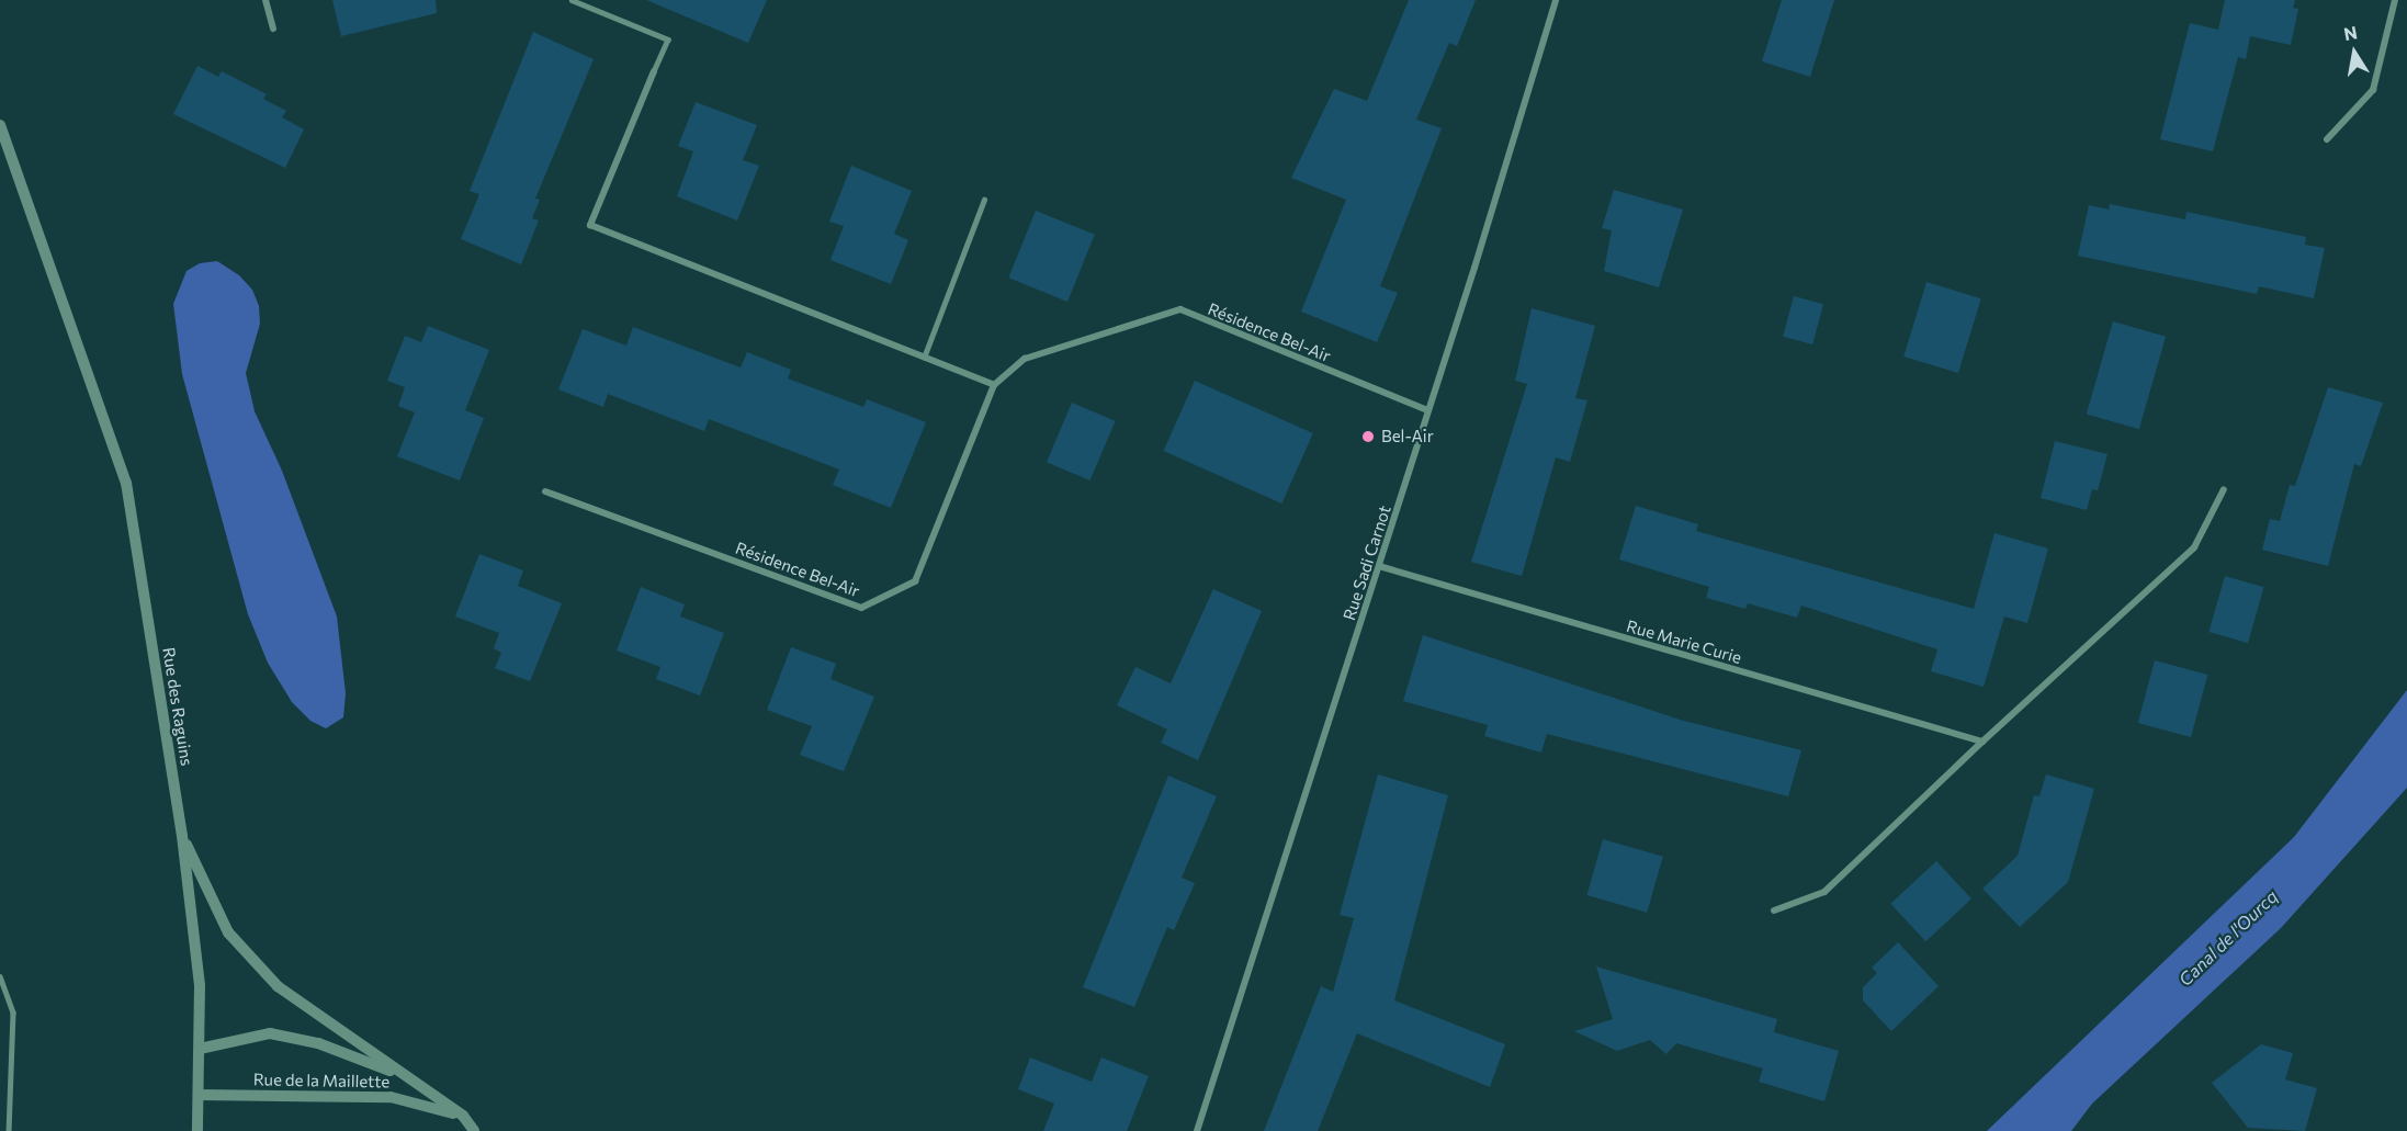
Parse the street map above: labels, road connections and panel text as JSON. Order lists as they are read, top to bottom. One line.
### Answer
{"streets":{"street":["Résidence Bel-Air","Rue Sadi Carnot","Rue Marie Curie","Rue des Raguins","Rue de la Maillette"]},"crossings":[["Résidence Bel-Air","Rue Sadi Carnot"],["Rue Sadi Carnot","Rue Marie Curie"],["Rue des Raguins","Rue de la Maillette"]],"water":["Canal de l'Ourcq"],"places":["Bel-Air"],"north":"top"}
